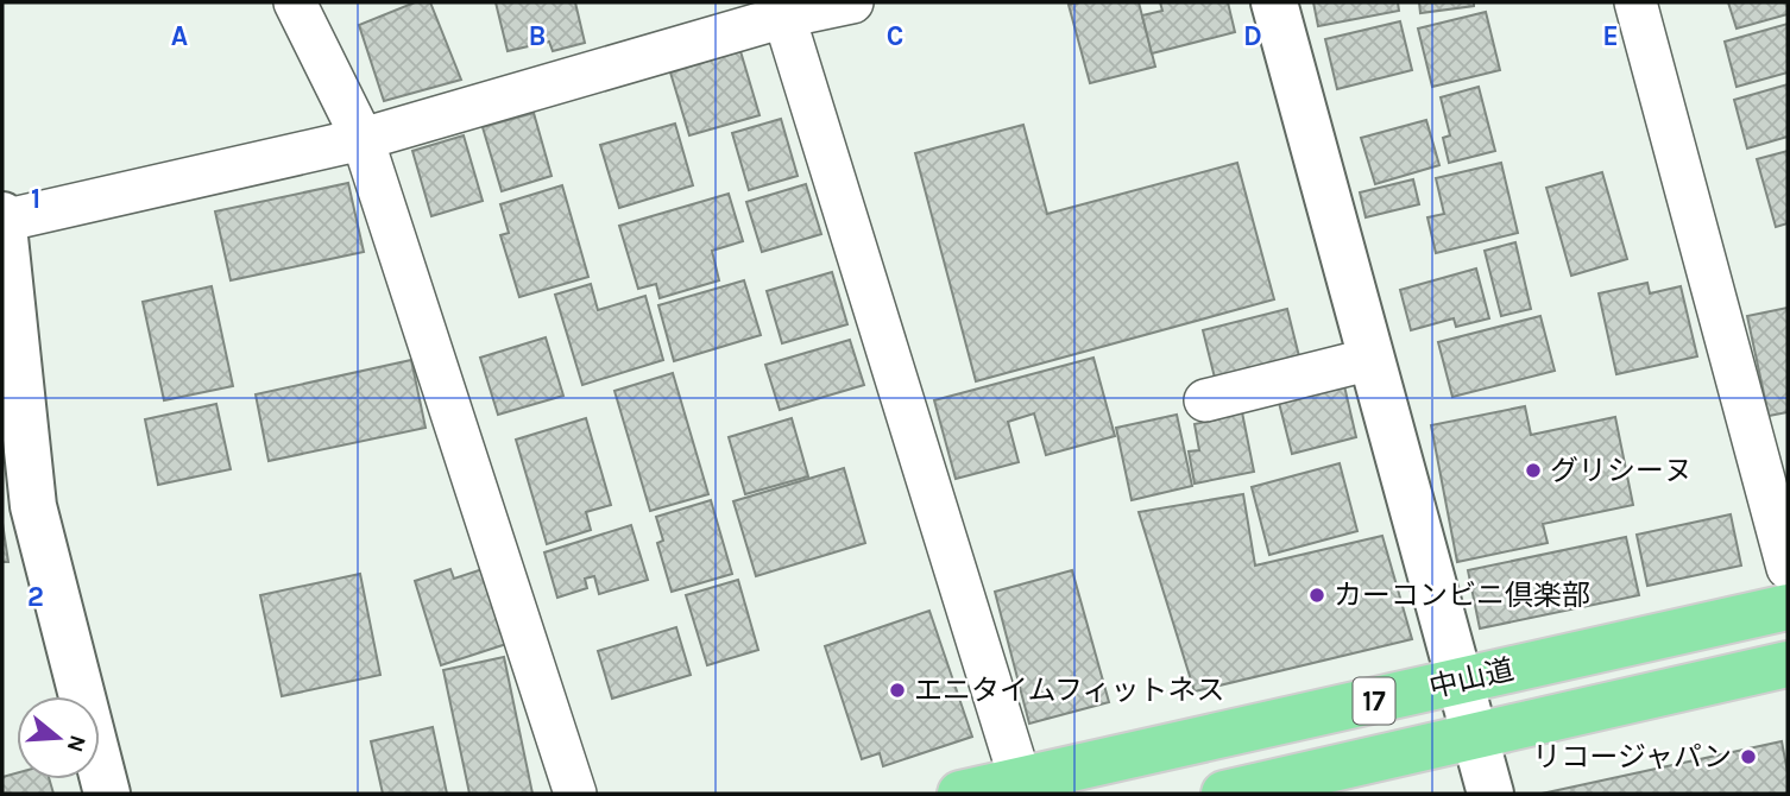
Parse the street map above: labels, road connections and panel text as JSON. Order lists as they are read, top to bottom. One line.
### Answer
{"streets":{"highway":["中山道","17"]},"places":["グリシーヌ","カーコンビニ倶楽部","エニタイムフィットネス","リコージャパン"],"north":"right","grid":{"columns":["A","B","C","D","E"],"rows":["1","2"]}}
